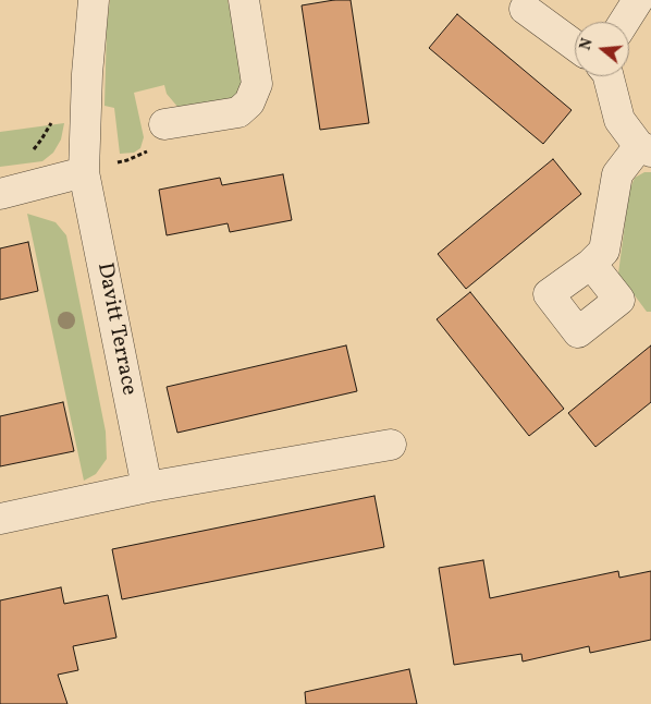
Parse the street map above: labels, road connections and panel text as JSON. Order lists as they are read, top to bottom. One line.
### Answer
{"streets":{"street":["Davitt Terrace"]},"north":"left"}
